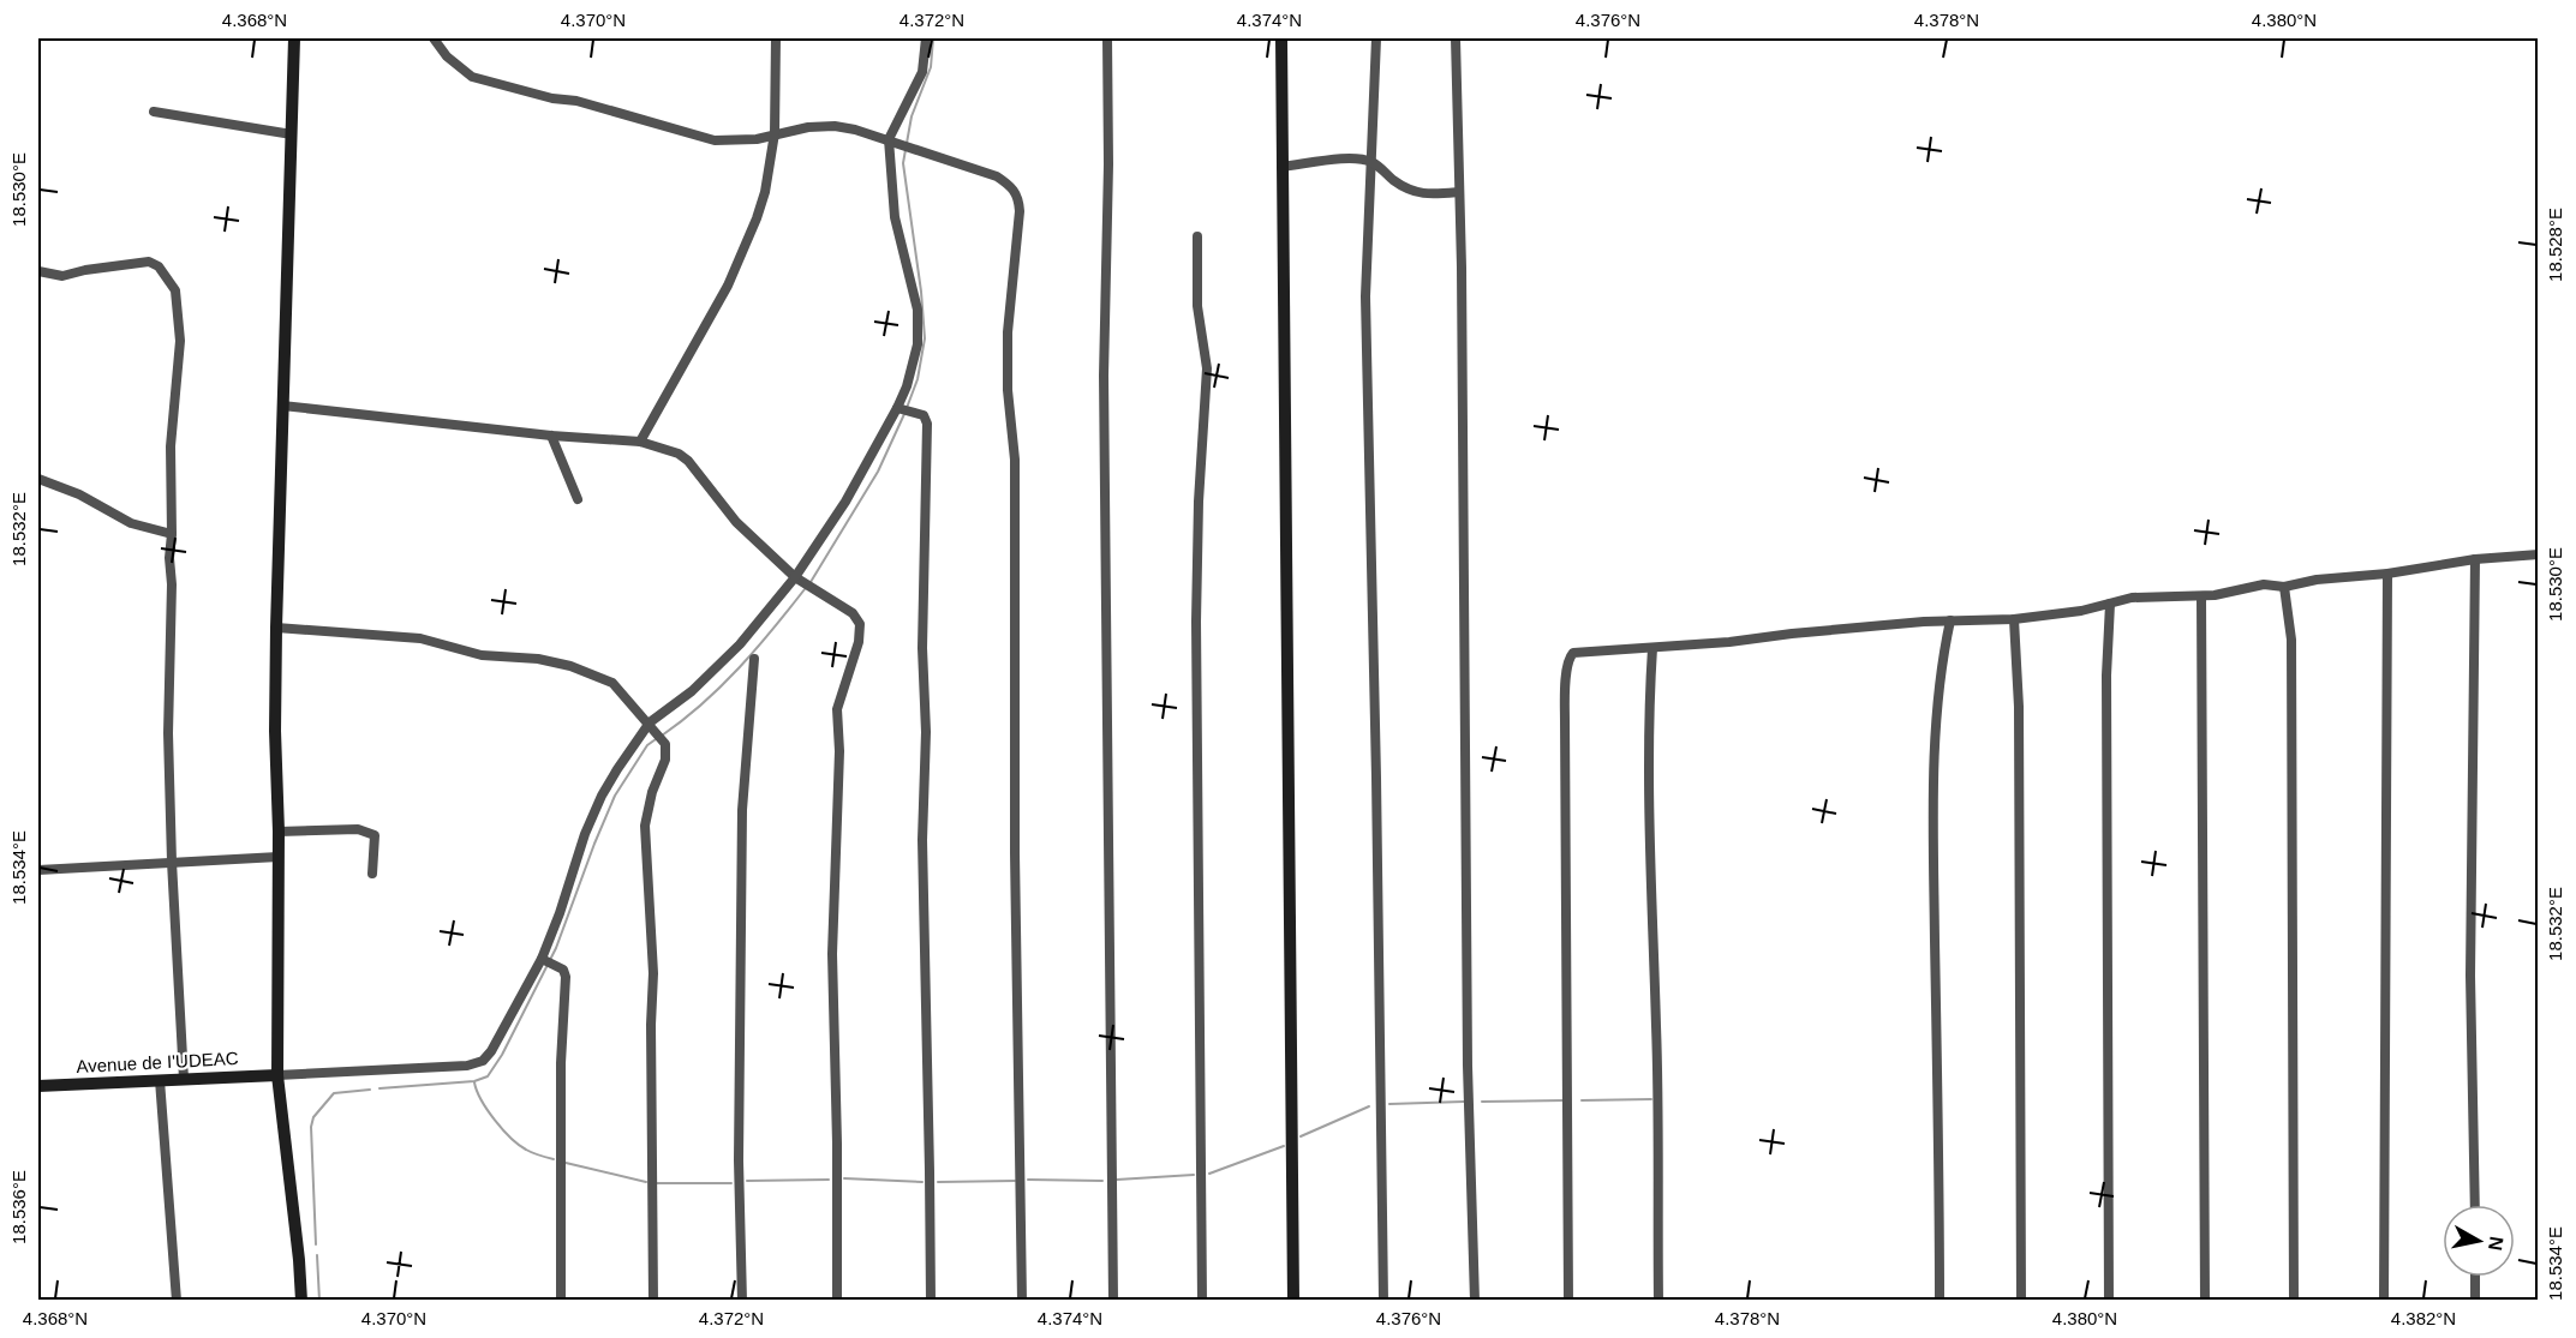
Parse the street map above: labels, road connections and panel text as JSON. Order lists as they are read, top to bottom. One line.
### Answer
{"streets":{"main road":["Avenue de I'UDEAC"]},"north":"right","coordinates":["4.368°N","4.370°N","4.372°N","4.374°N","4.376°N","4.378°N","4.380°N","18.530°E","18.528°E","18.532°E","18.534°E","18.536°E","4.382°N"]}
